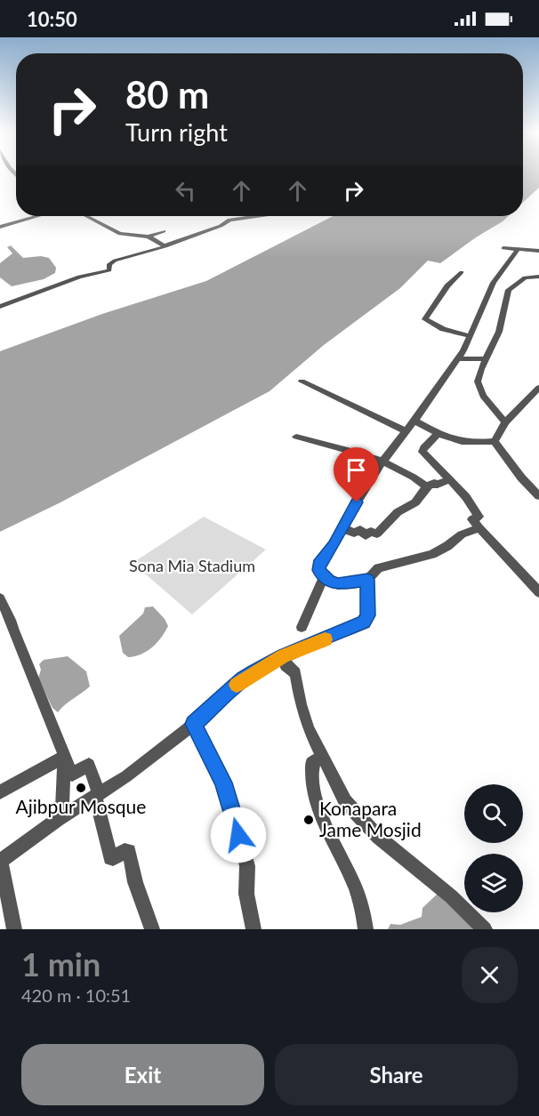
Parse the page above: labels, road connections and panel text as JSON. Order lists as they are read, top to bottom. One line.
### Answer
{"parks":["Sona Mia Stadium"],"places":["Ajibpur Mosque","Konapara Jame Mosjid"],"page":{"status":"10:50","turn":["80 m","Turn right"],"heading":["1 min","420 m · 10:51"],"buttons":["Exit","Share"]}}
